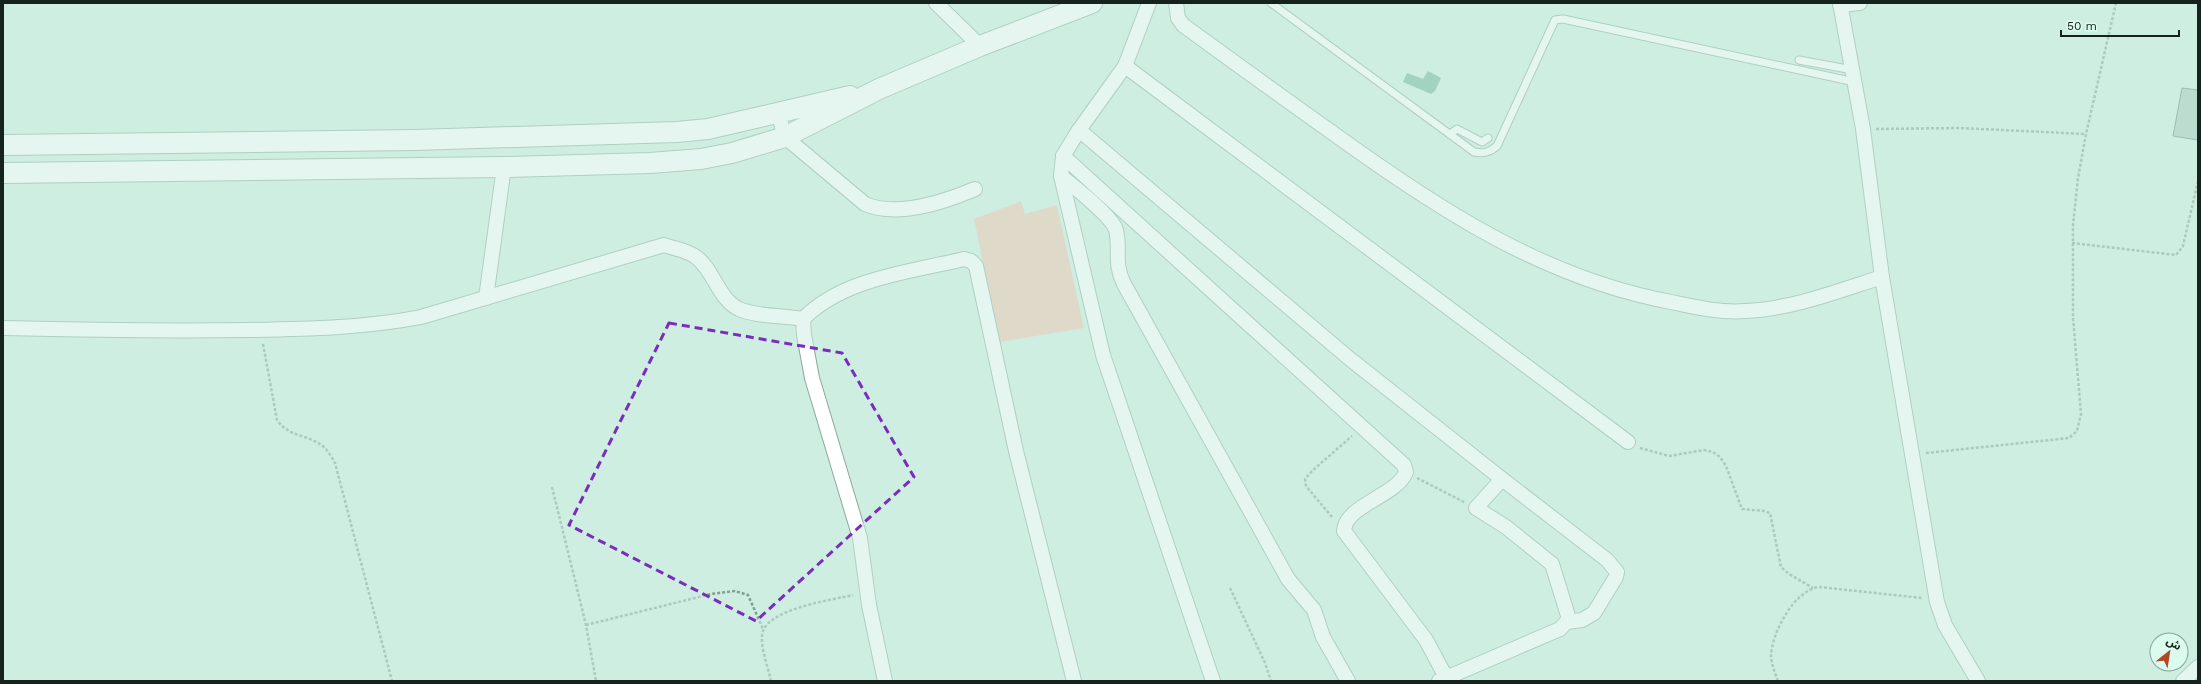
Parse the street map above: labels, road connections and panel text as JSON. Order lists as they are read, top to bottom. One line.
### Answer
{"scale_bar":"50 m","north":"top right"}
